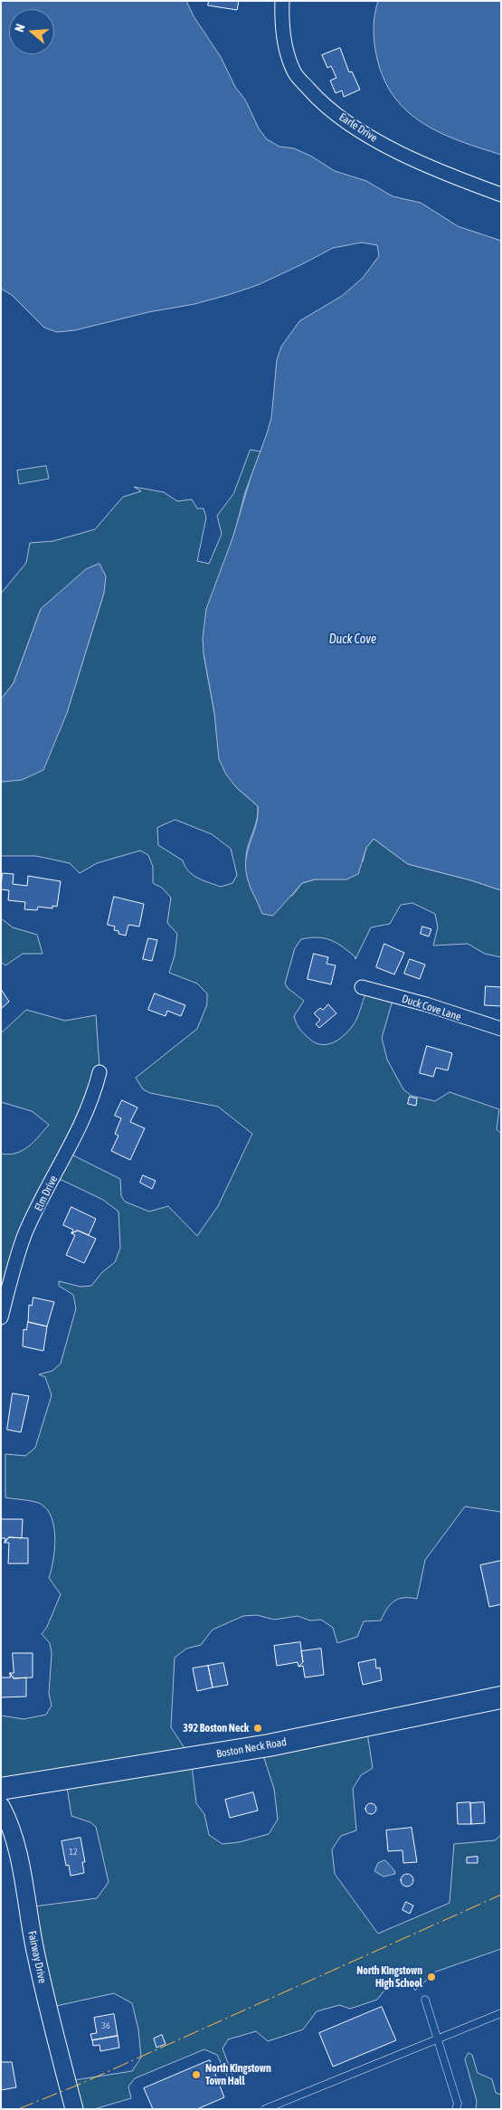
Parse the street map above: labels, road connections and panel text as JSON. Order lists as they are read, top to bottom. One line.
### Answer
{"streets":{"main road":["Boston Neck Road"],"street":["Earle Drive","Duck Cove Lane","Elm Drive","Fairway Drive"]},"water":["Duck Cove"],"places":["392 Boston Neck","North Kingstown High School","North Kingstown Town Hall"],"house_numbers":["12","36"],"north":"left"}
